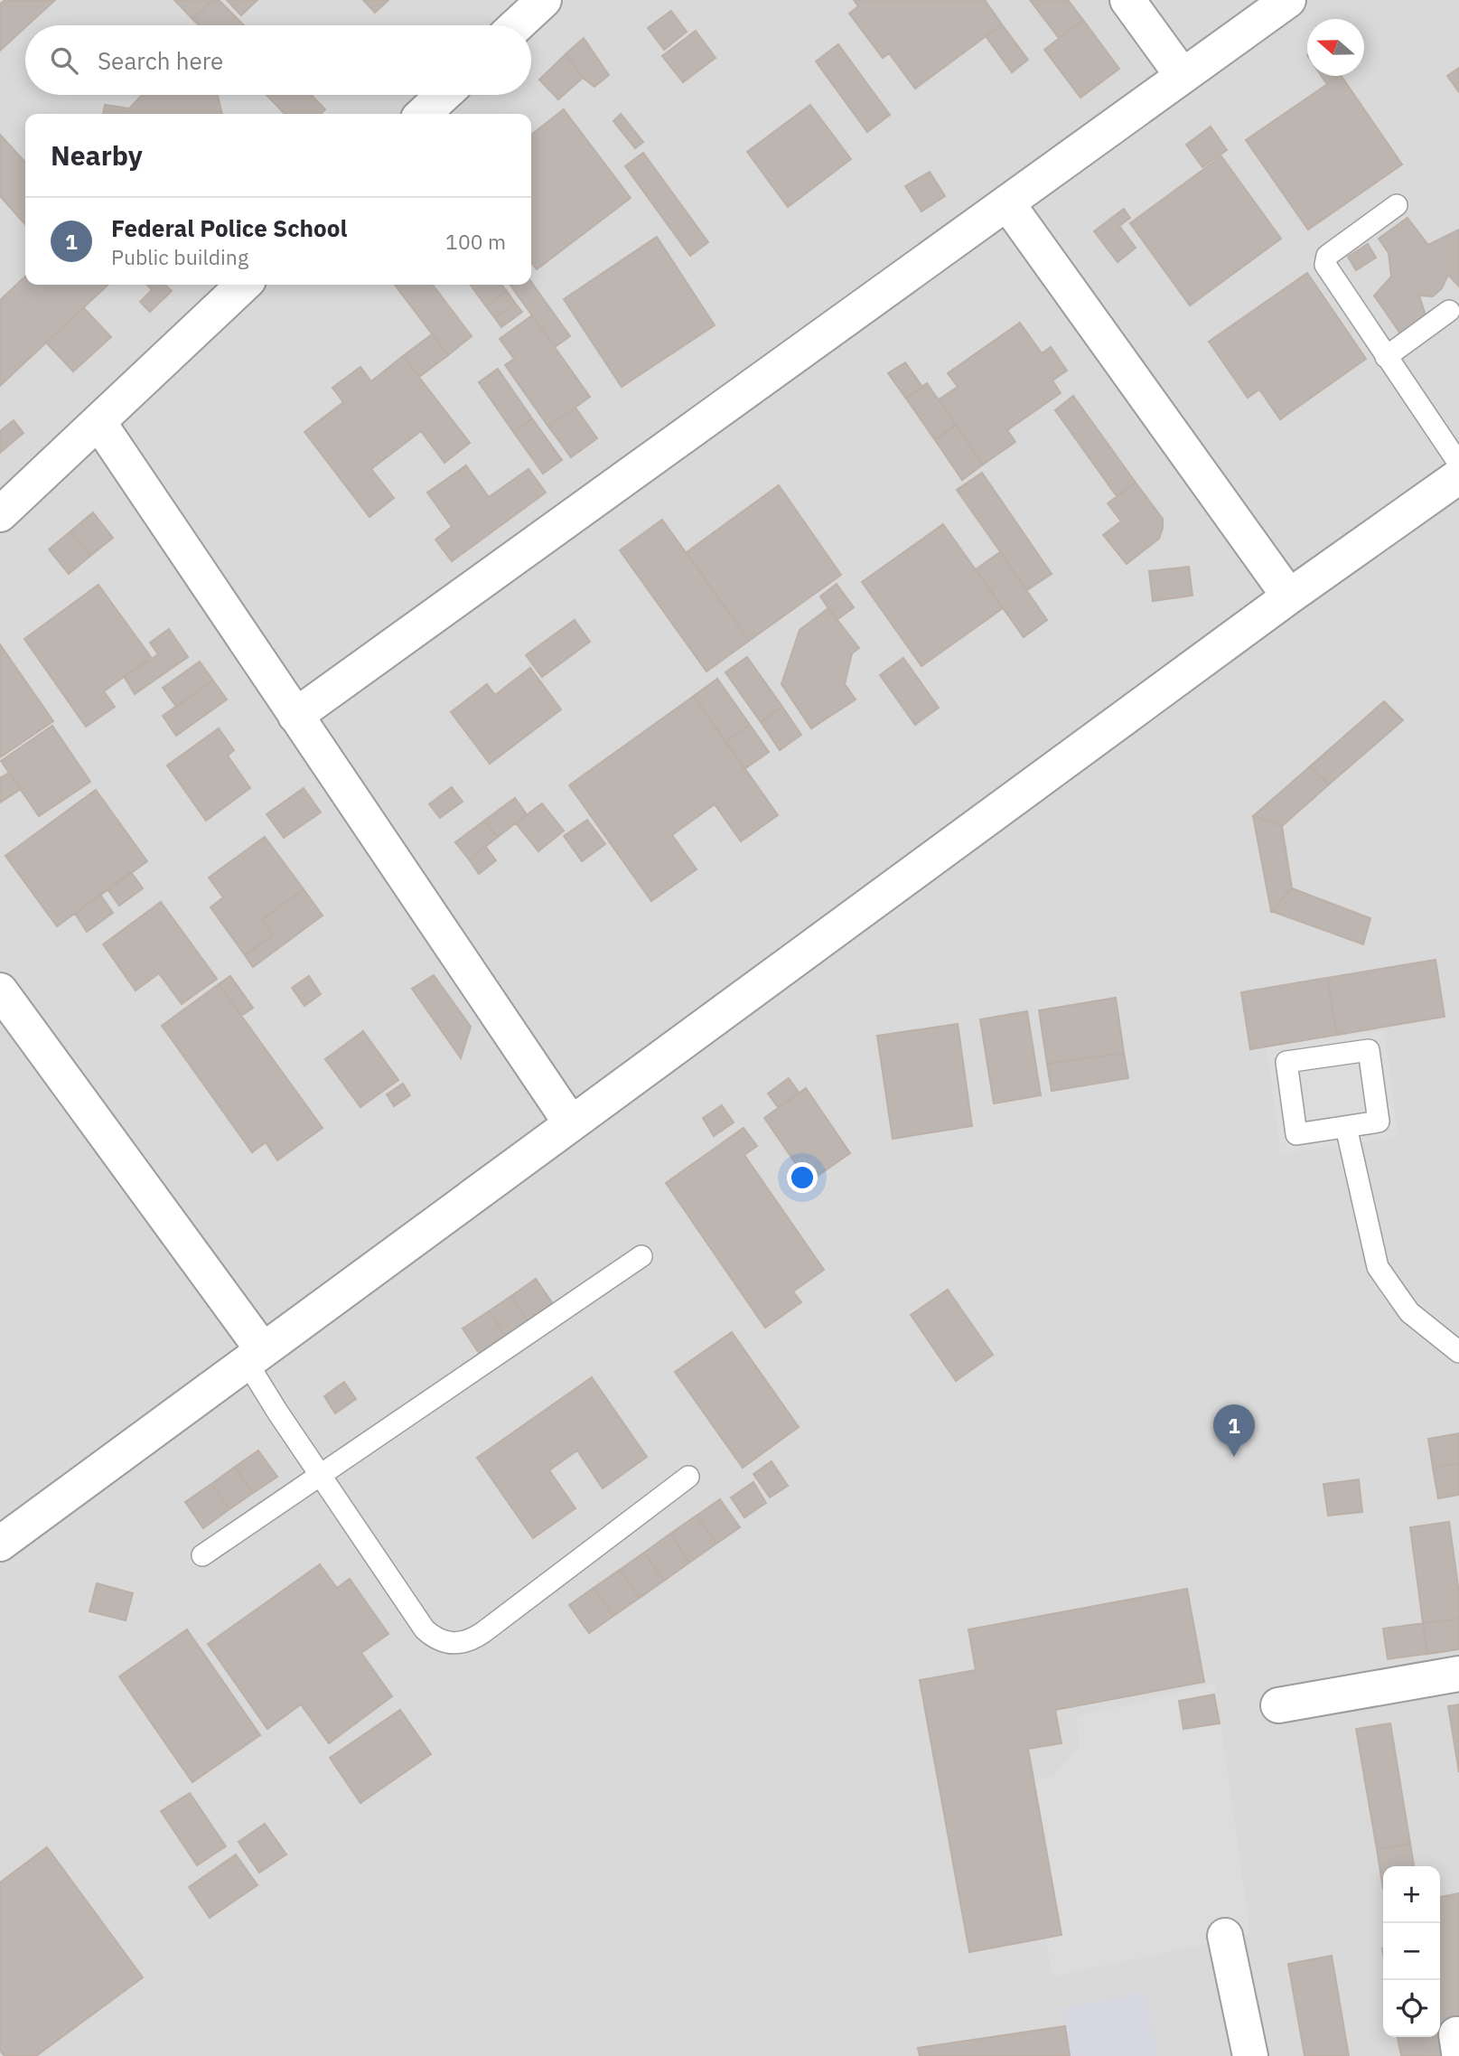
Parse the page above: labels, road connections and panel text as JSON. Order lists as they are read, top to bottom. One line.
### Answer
{"north":"left","page":{"search":"Search here","heading":"Nearby","list":[{"mark":"1","name":"Federal Police School","note":"Public building","value":"100 m"}],"pins":"1","map_buttons":["+","−"]}}
